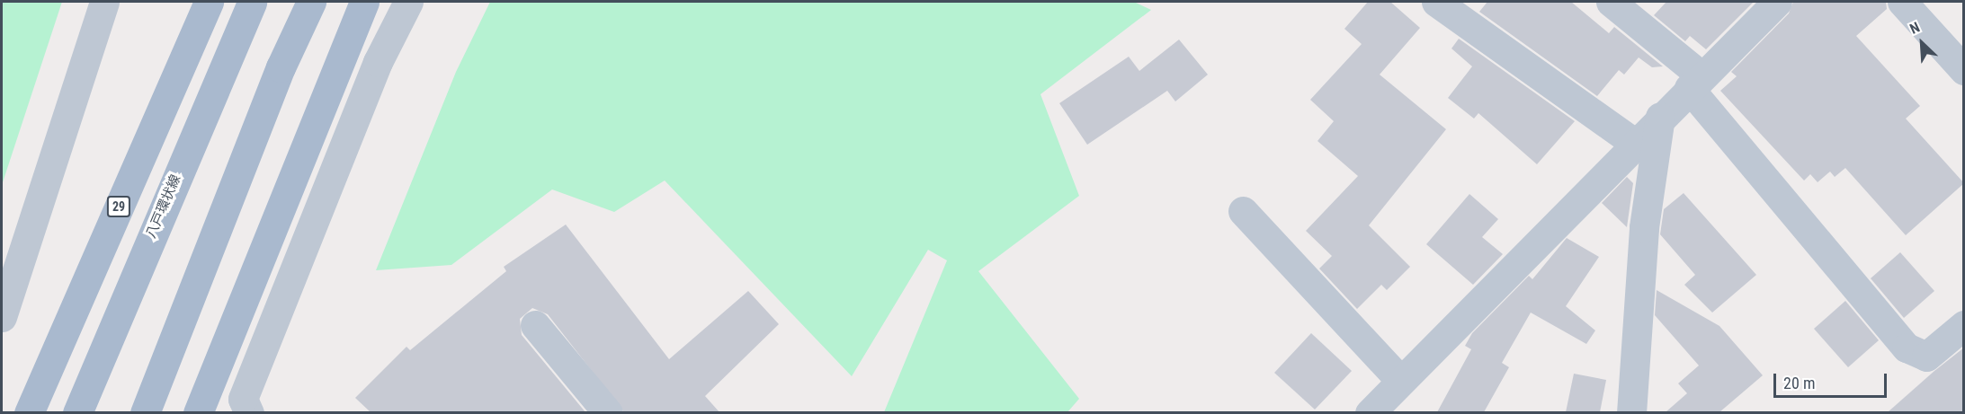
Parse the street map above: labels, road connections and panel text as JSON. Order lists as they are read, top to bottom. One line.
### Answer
{"streets":{"main road":["29","八戸環状線"]},"scale_bar":"20 m","north":"top left"}
